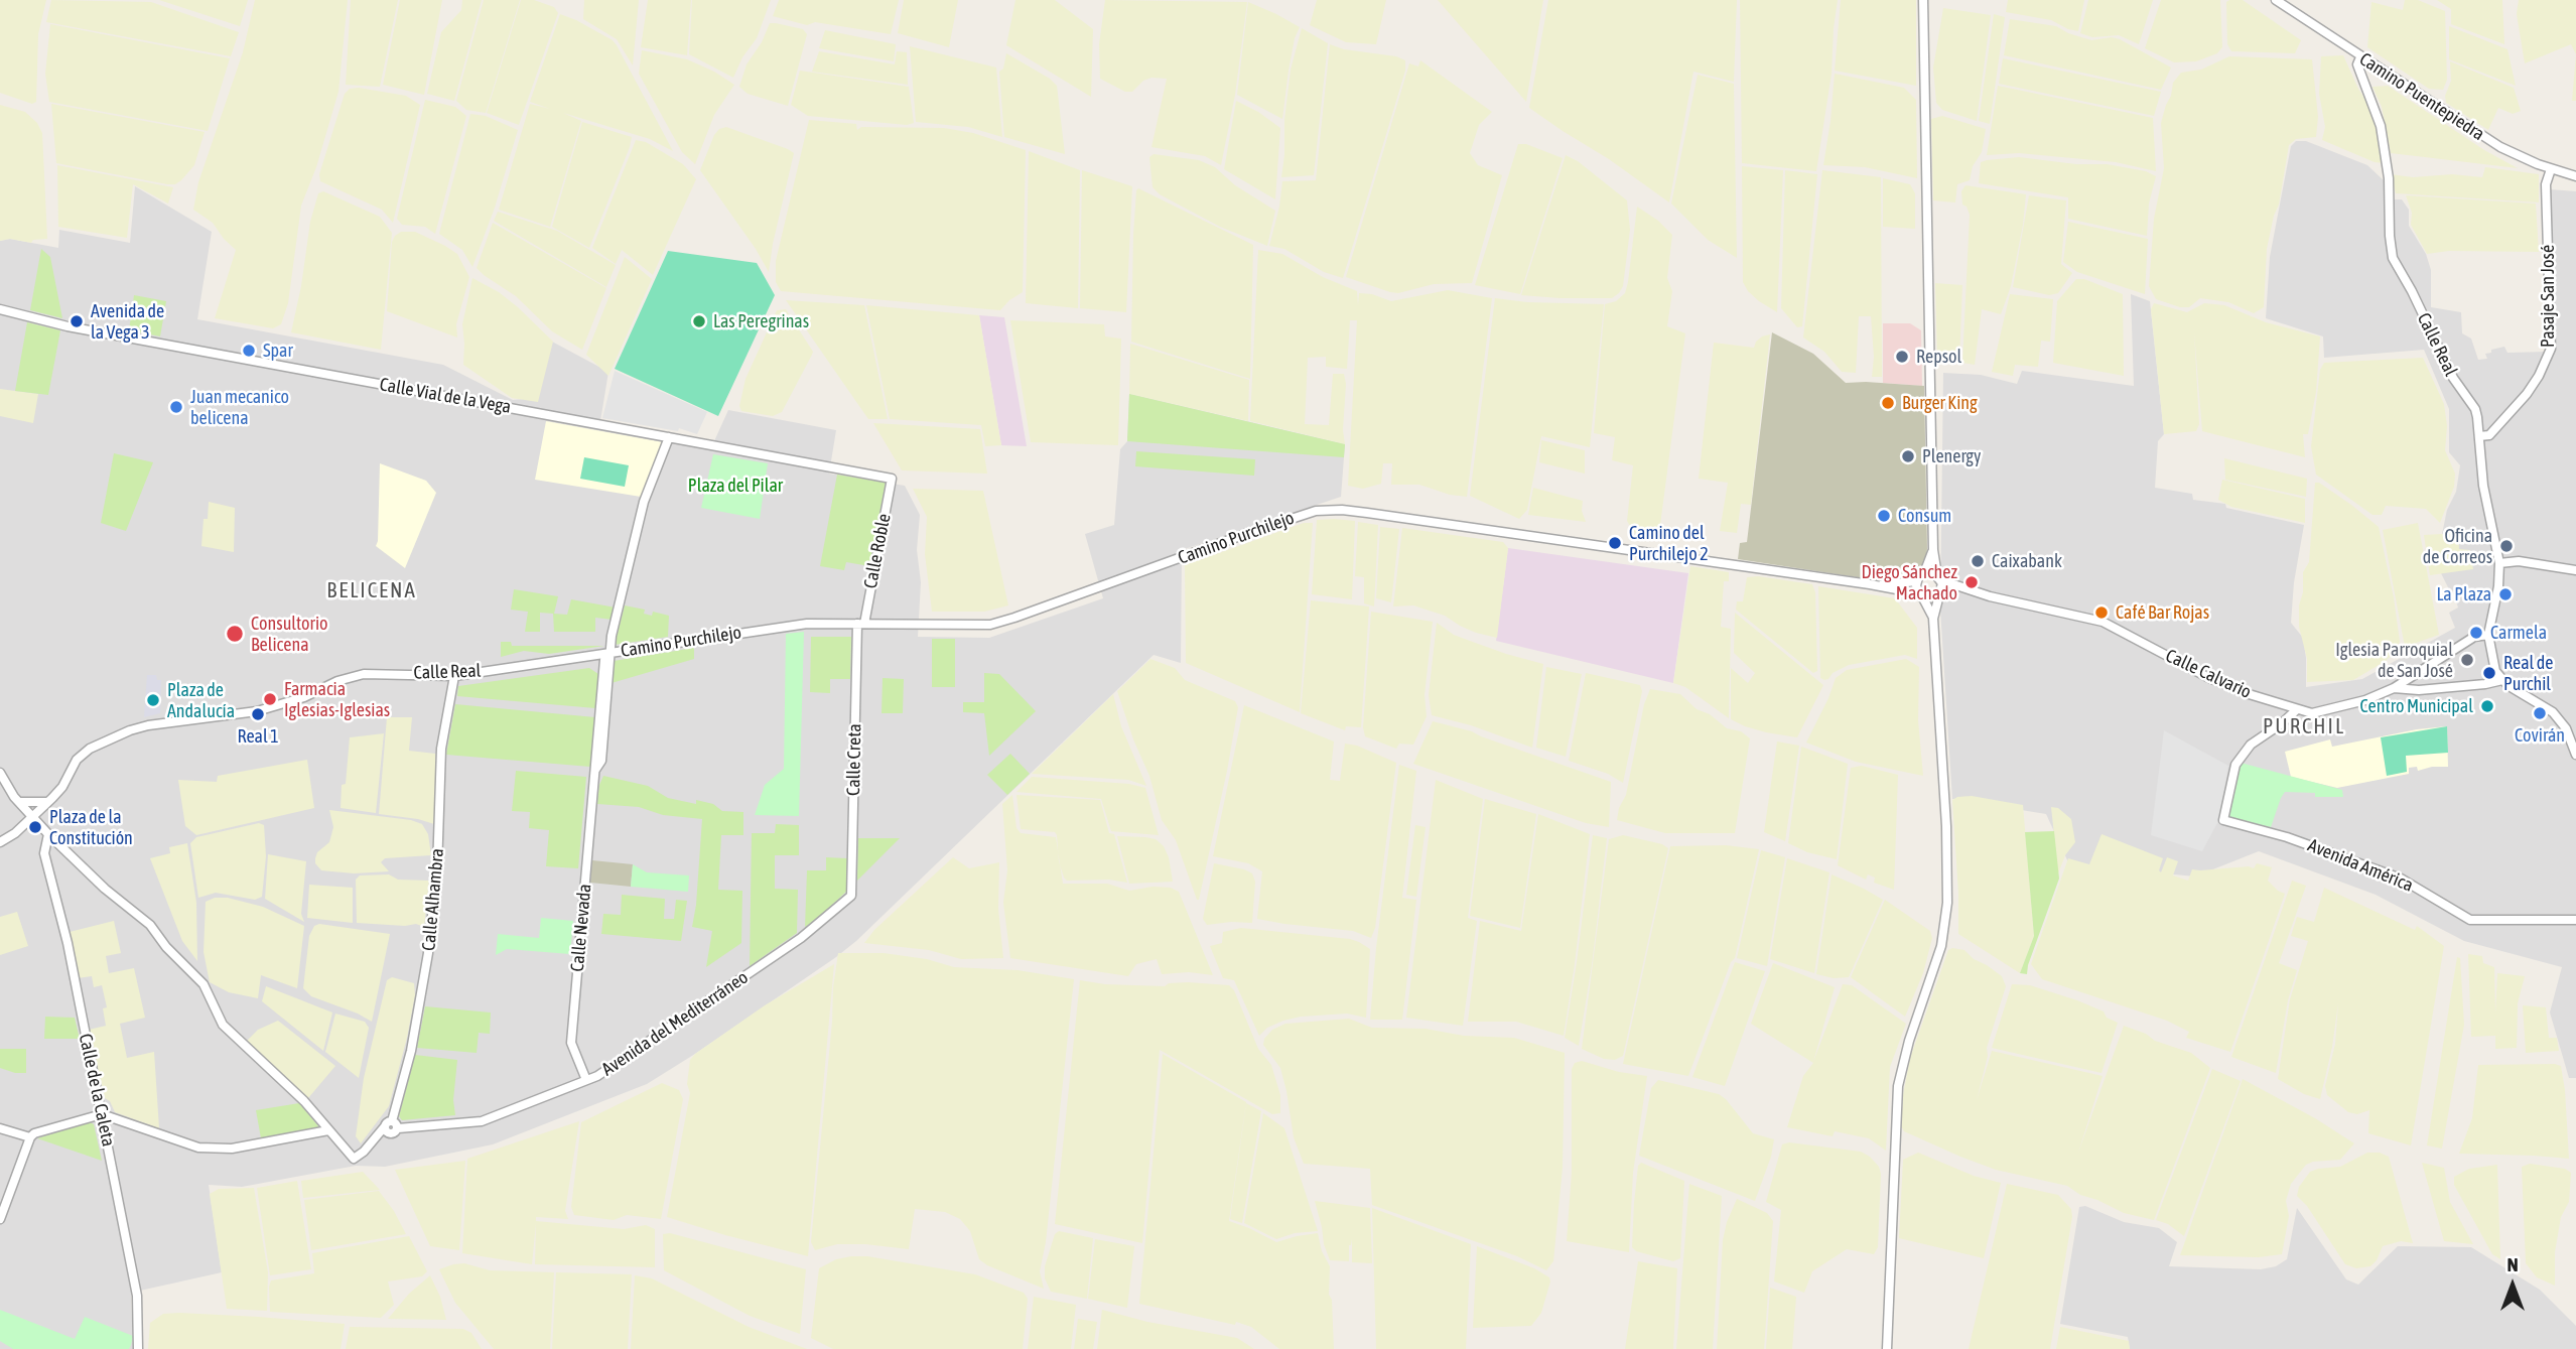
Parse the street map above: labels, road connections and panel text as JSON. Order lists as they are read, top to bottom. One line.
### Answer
{"streets":{"street":["Camino Puentepiedra","Pasaje San José","Calle Real","Calle Vial de la Vega","Camino Purchilejo","Calle Roble","Calle Calvario","Calle Creta","Avenida América","Calle Alhambra","Calle Nevada","Avenida del Mediterráneo","Calle de la Caleta"]},"crossings":[["Camino Puentepiedra","Pasaje San José"],["Camino Puentepiedra","Calle Real"],["Pasaje San José","Calle Real"],["Calle Real","Camino Purchilejo"],["Calle Real","Calle Calvario"],["Calle Real","Calle Alhambra"],["Calle Real","Calle Nevada"],["Calle Vial de la Vega","Calle Roble"],["Calle Vial de la Vega","Calle Nevada"],["Camino Purchilejo","Calle Roble"],["Camino Purchilejo","Calle Calvario"],["Camino Purchilejo","Calle Creta"],["Camino Purchilejo","Calle Nevada"],["Calle Roble","Calle Creta"],["Calle Calvario","Avenida América"],["Calle Creta","Avenida del Mediterráneo"],["Calle Alhambra","Avenida del Mediterráneo"],["Calle Nevada","Avenida del Mediterráneo"]],"districts":["BELICENA","PURCHIL"],"parks":["Plaza del Pilar"],"places":["Avenida de la Vega 3","Las Peregrinas","Spar","Repsol","Burger King","Juan mecanico belicena","Plenergy","Consum","Camino del Purchilejo 2","Oficina de Correos","Caixabank","Diego Sánchez Machado","La Plaza","Café Bar Rojas","Carmela","Consultorio Belicena","Iglesia Parroquial de San José","Real de Purchil","Farmacia Iglesias-Iglesias","Plaza de Andalucía","Centro Municipal","Covirán","Real 1","Plaza de la Constitución"],"north":"top"}
